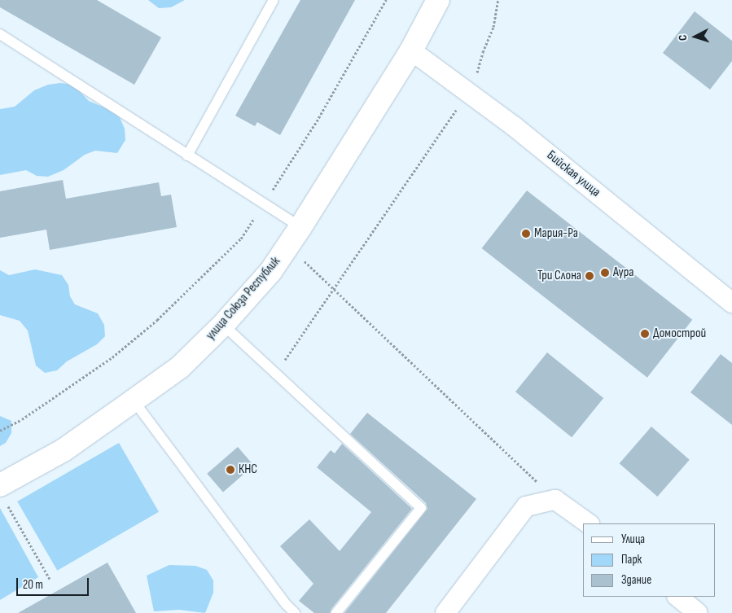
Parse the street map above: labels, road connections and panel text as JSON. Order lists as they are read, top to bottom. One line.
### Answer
{"streets":{"street":["Бийская улица","улица Союза Республик"]},"crossings":[["Бийская улица","улица Союза Республик"]],"places":["Мария-Ра","Аура","Три Слона","Домострой","КНС"],"legend":["Улица","Парк","Здание"],"scale_bar":"20 m","north":"left"}
